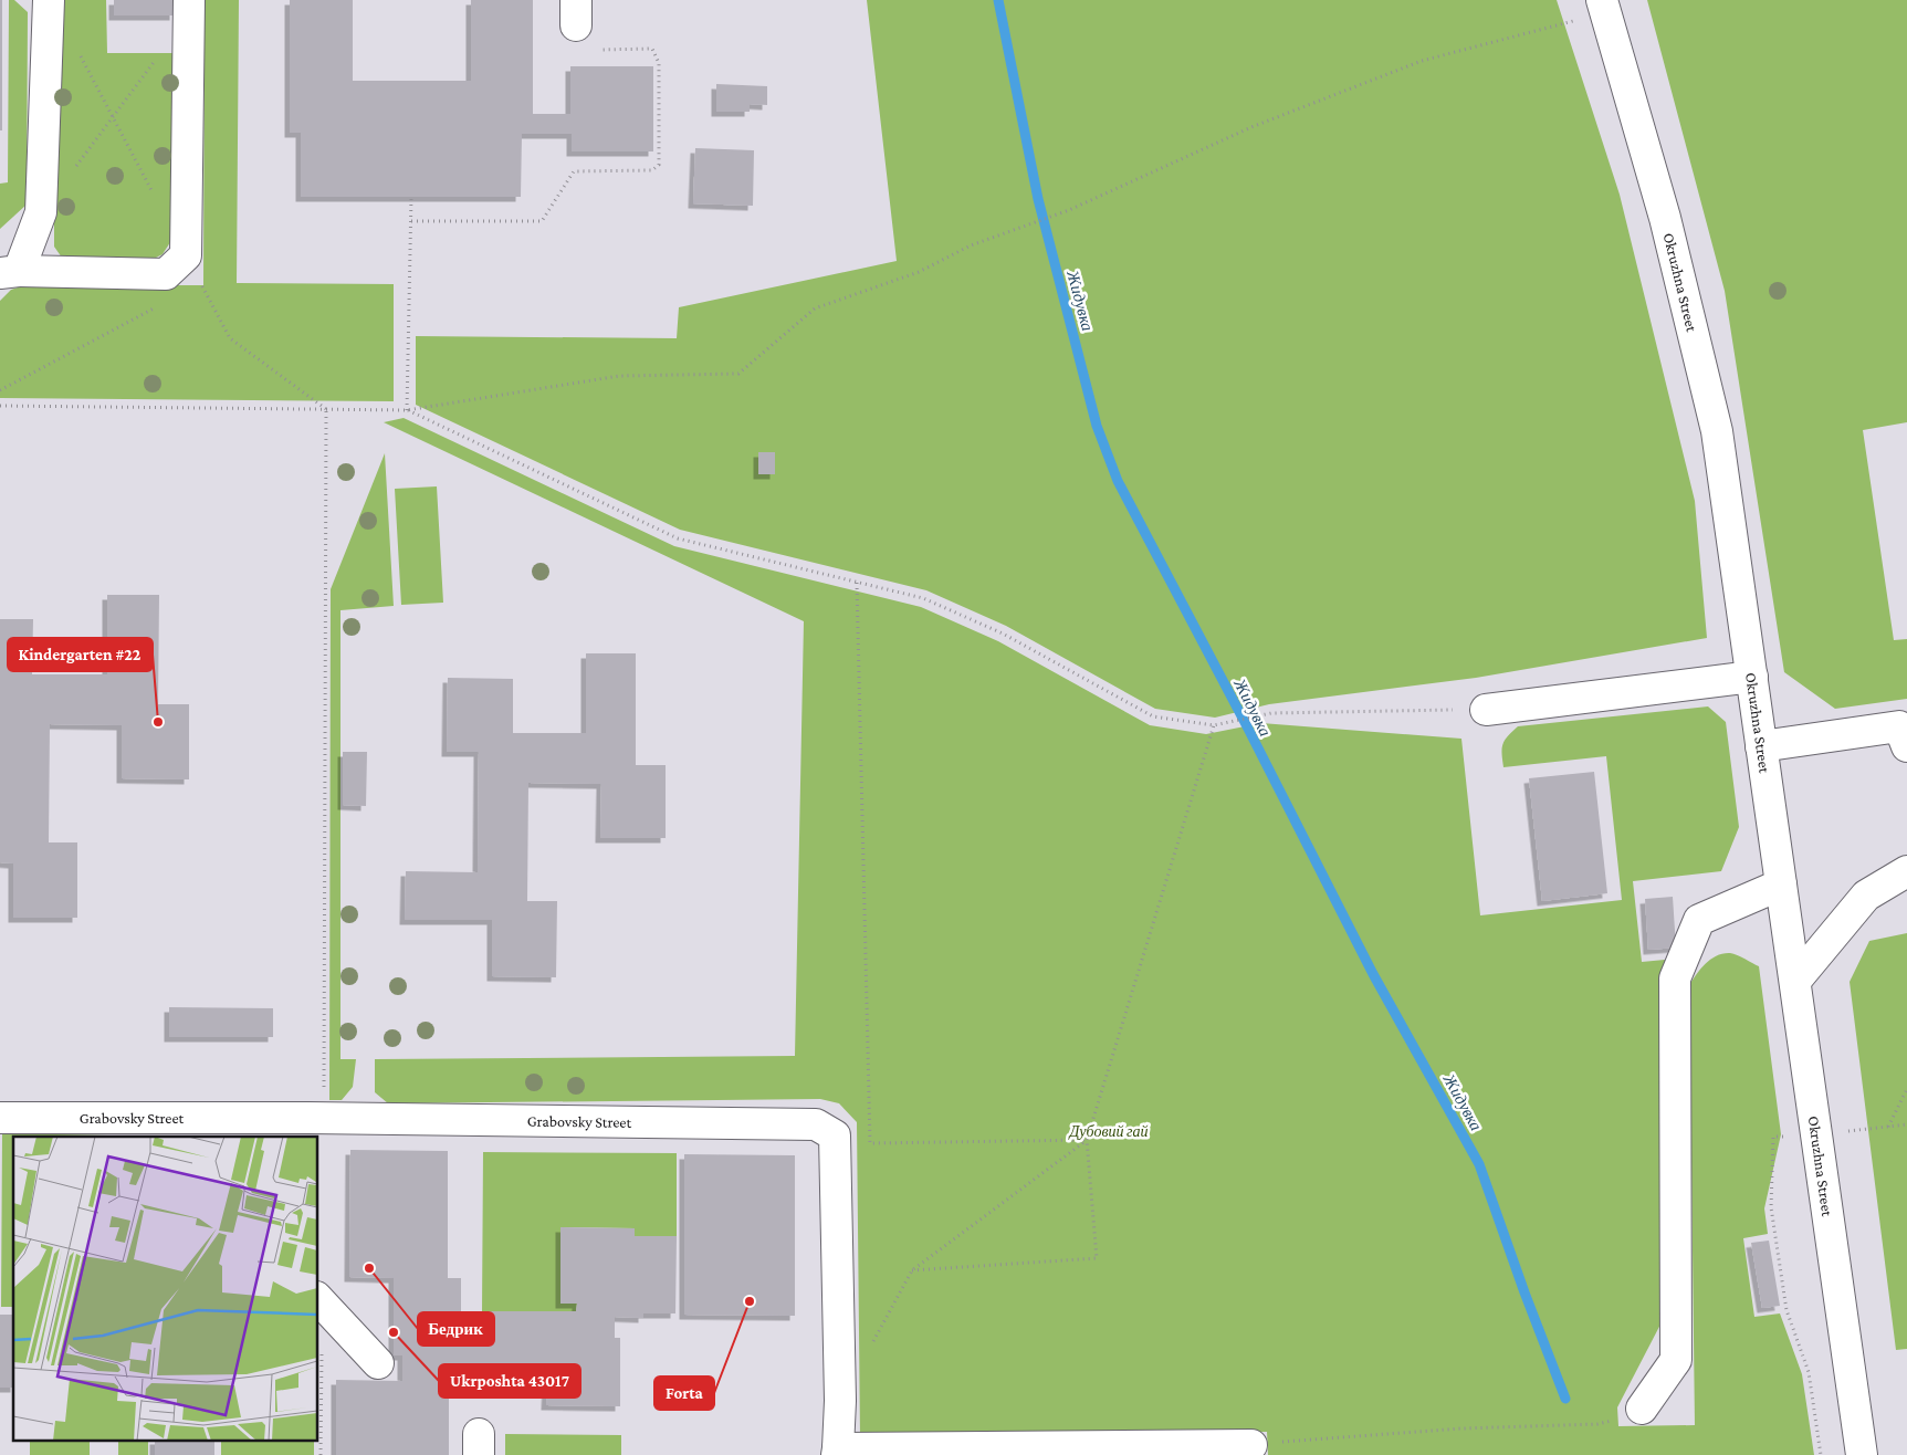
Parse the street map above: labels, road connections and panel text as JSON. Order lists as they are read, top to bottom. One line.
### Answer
{"streets":{"main road":["Okruzhna Street","Grabovsky Street"]},"water":["Жидувка"],"parks":["Дубовий гай"],"places":["Kindergarten #22","Бедрик","Forta","Ukrposhta 43017"]}
